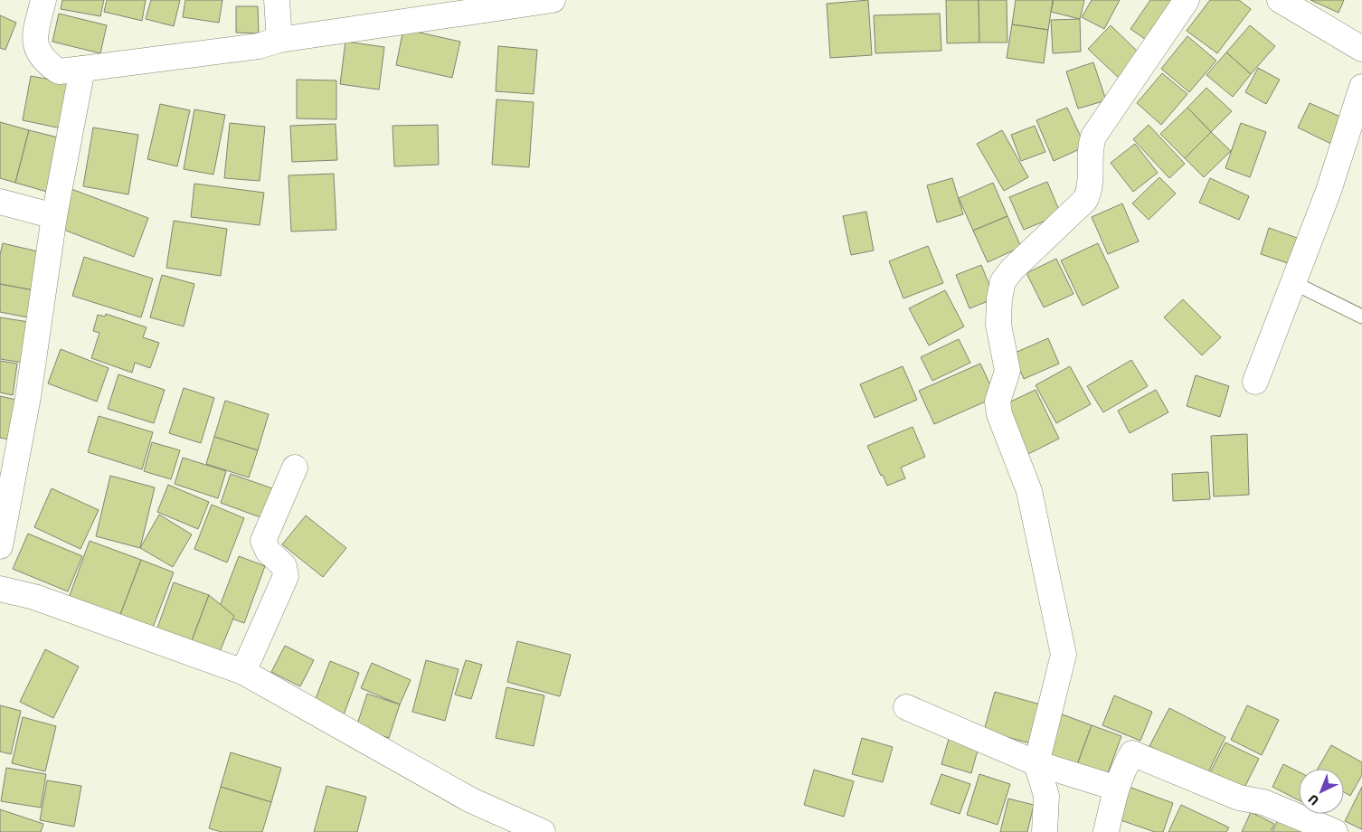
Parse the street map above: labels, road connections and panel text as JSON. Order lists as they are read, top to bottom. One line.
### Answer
{"north":"bottom left"}
